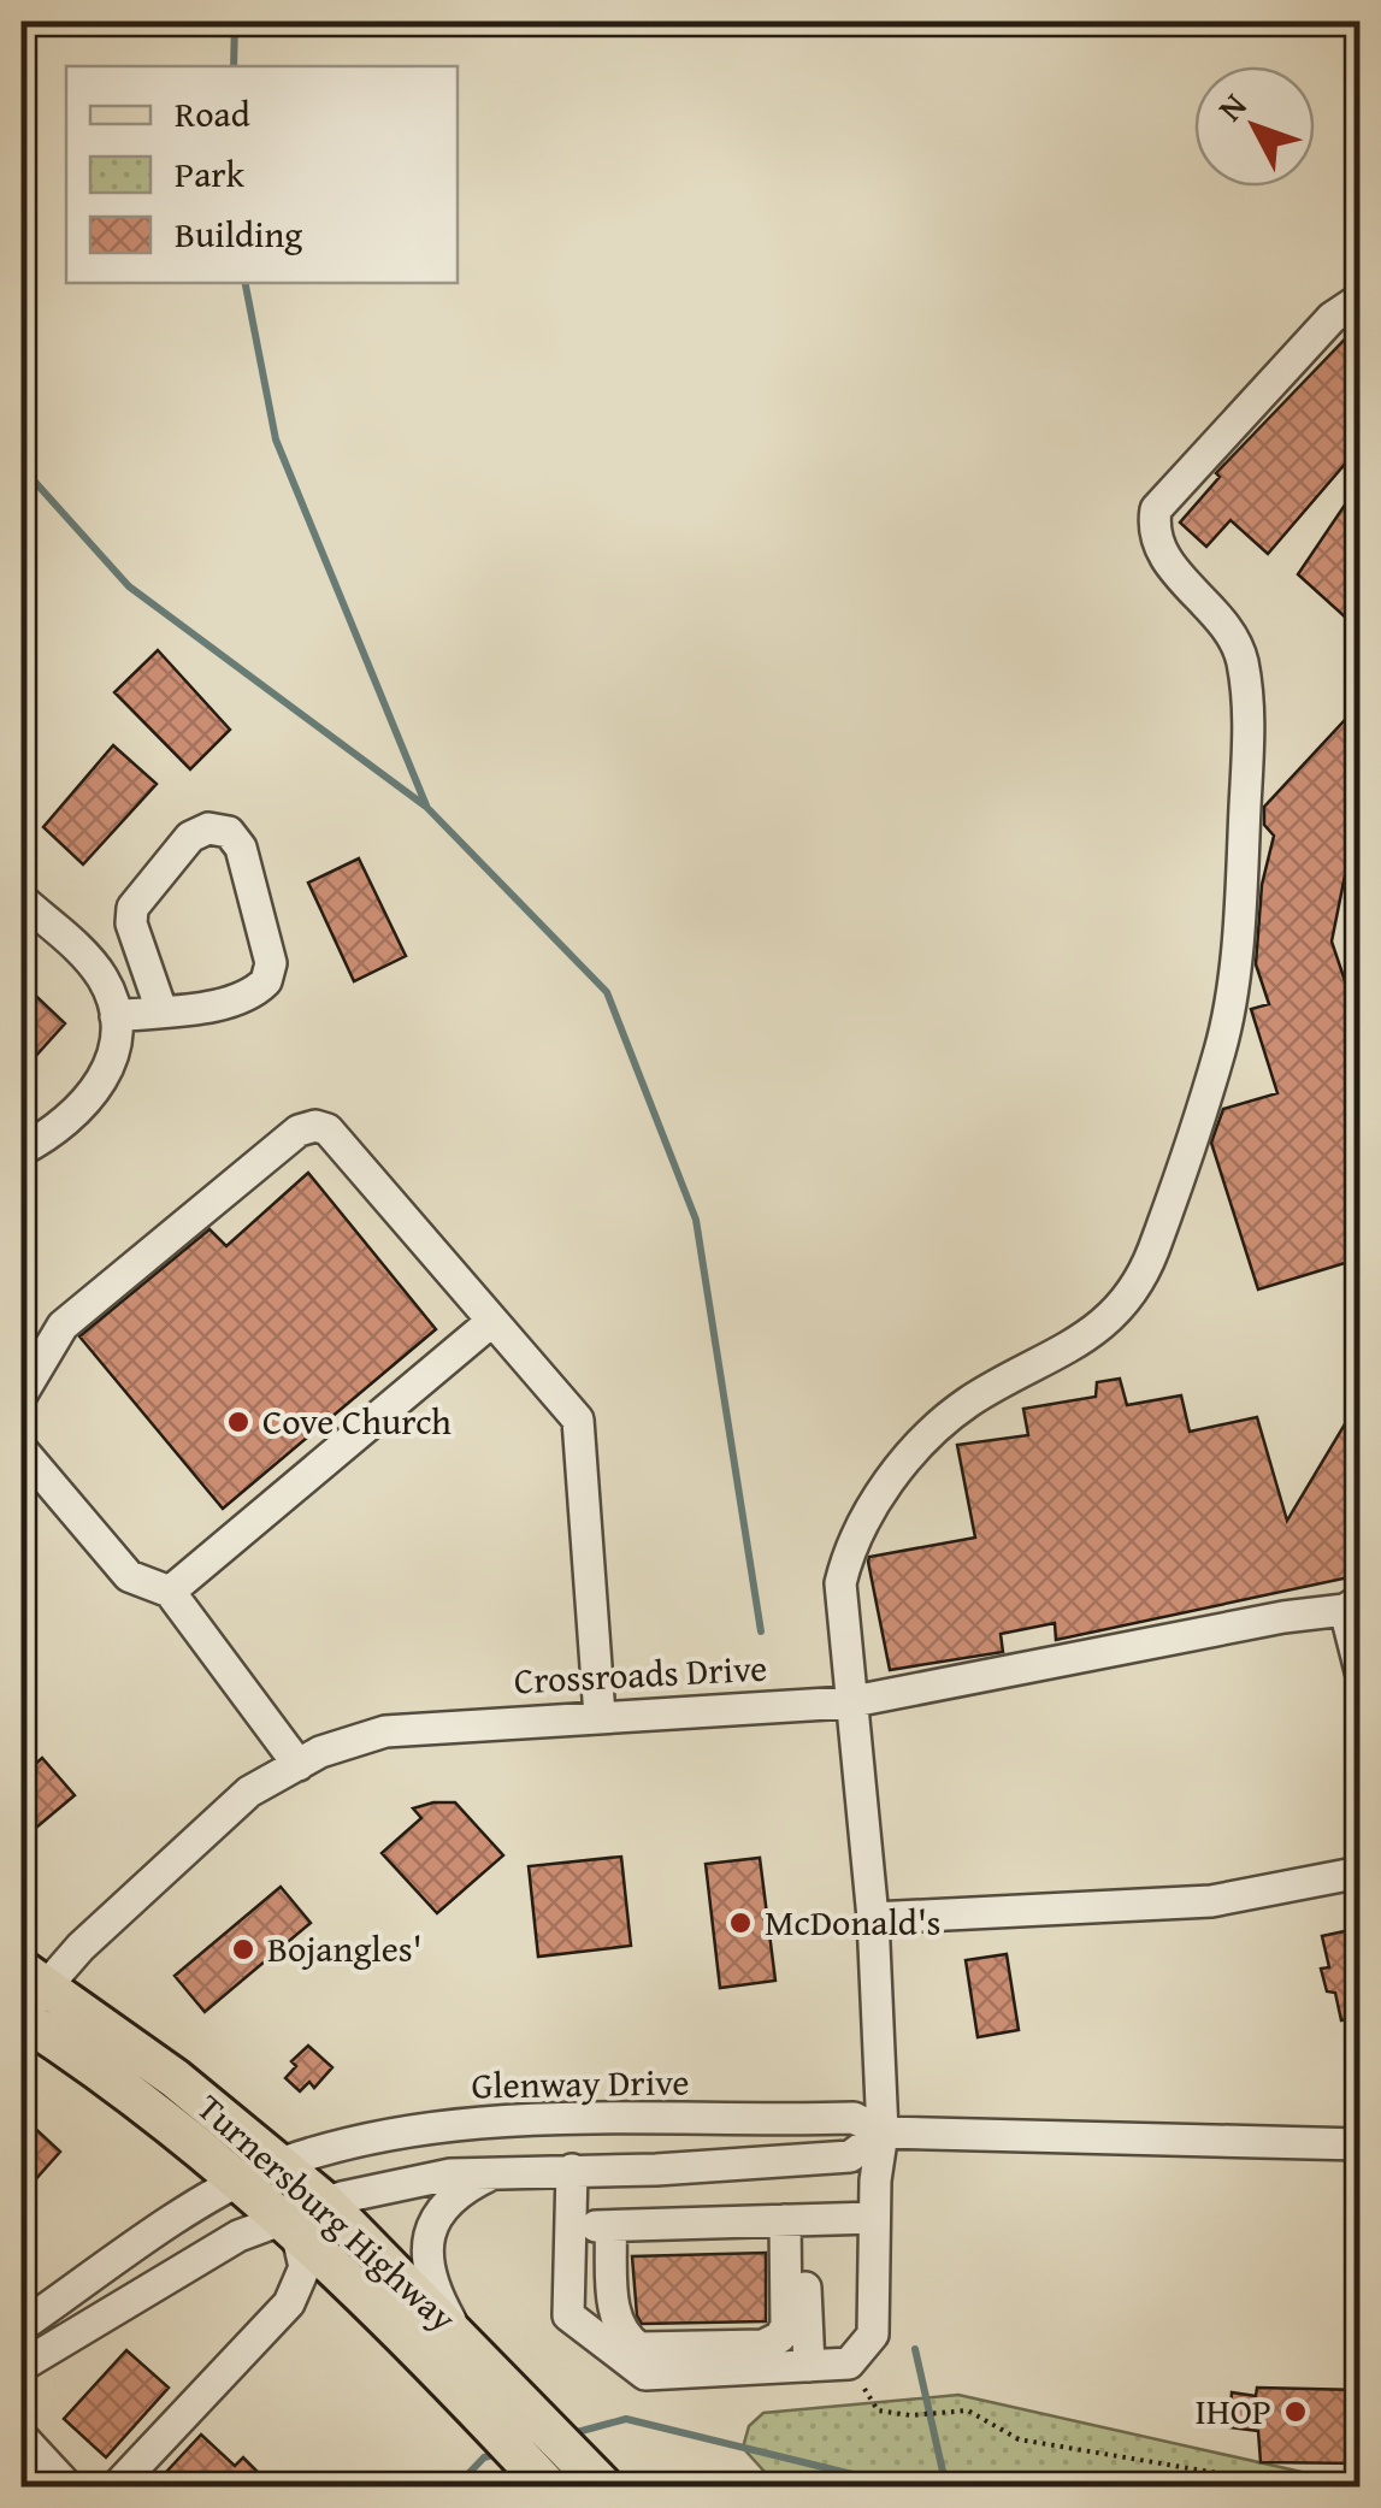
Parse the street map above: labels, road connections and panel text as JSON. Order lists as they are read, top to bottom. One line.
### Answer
{"streets":{"main road":["Turnersburg Highway"],"street":["Crossroads Drive","Glenway Drive"]},"crossings":[["Crossroads Drive","Turnersburg Highway"],["Glenway Drive","Turnersburg Highway"]],"places":["Cove Church","McDonald's","Bojangles'","IHOP"],"legend":["Road","Park","Building"],"north":"top left"}
